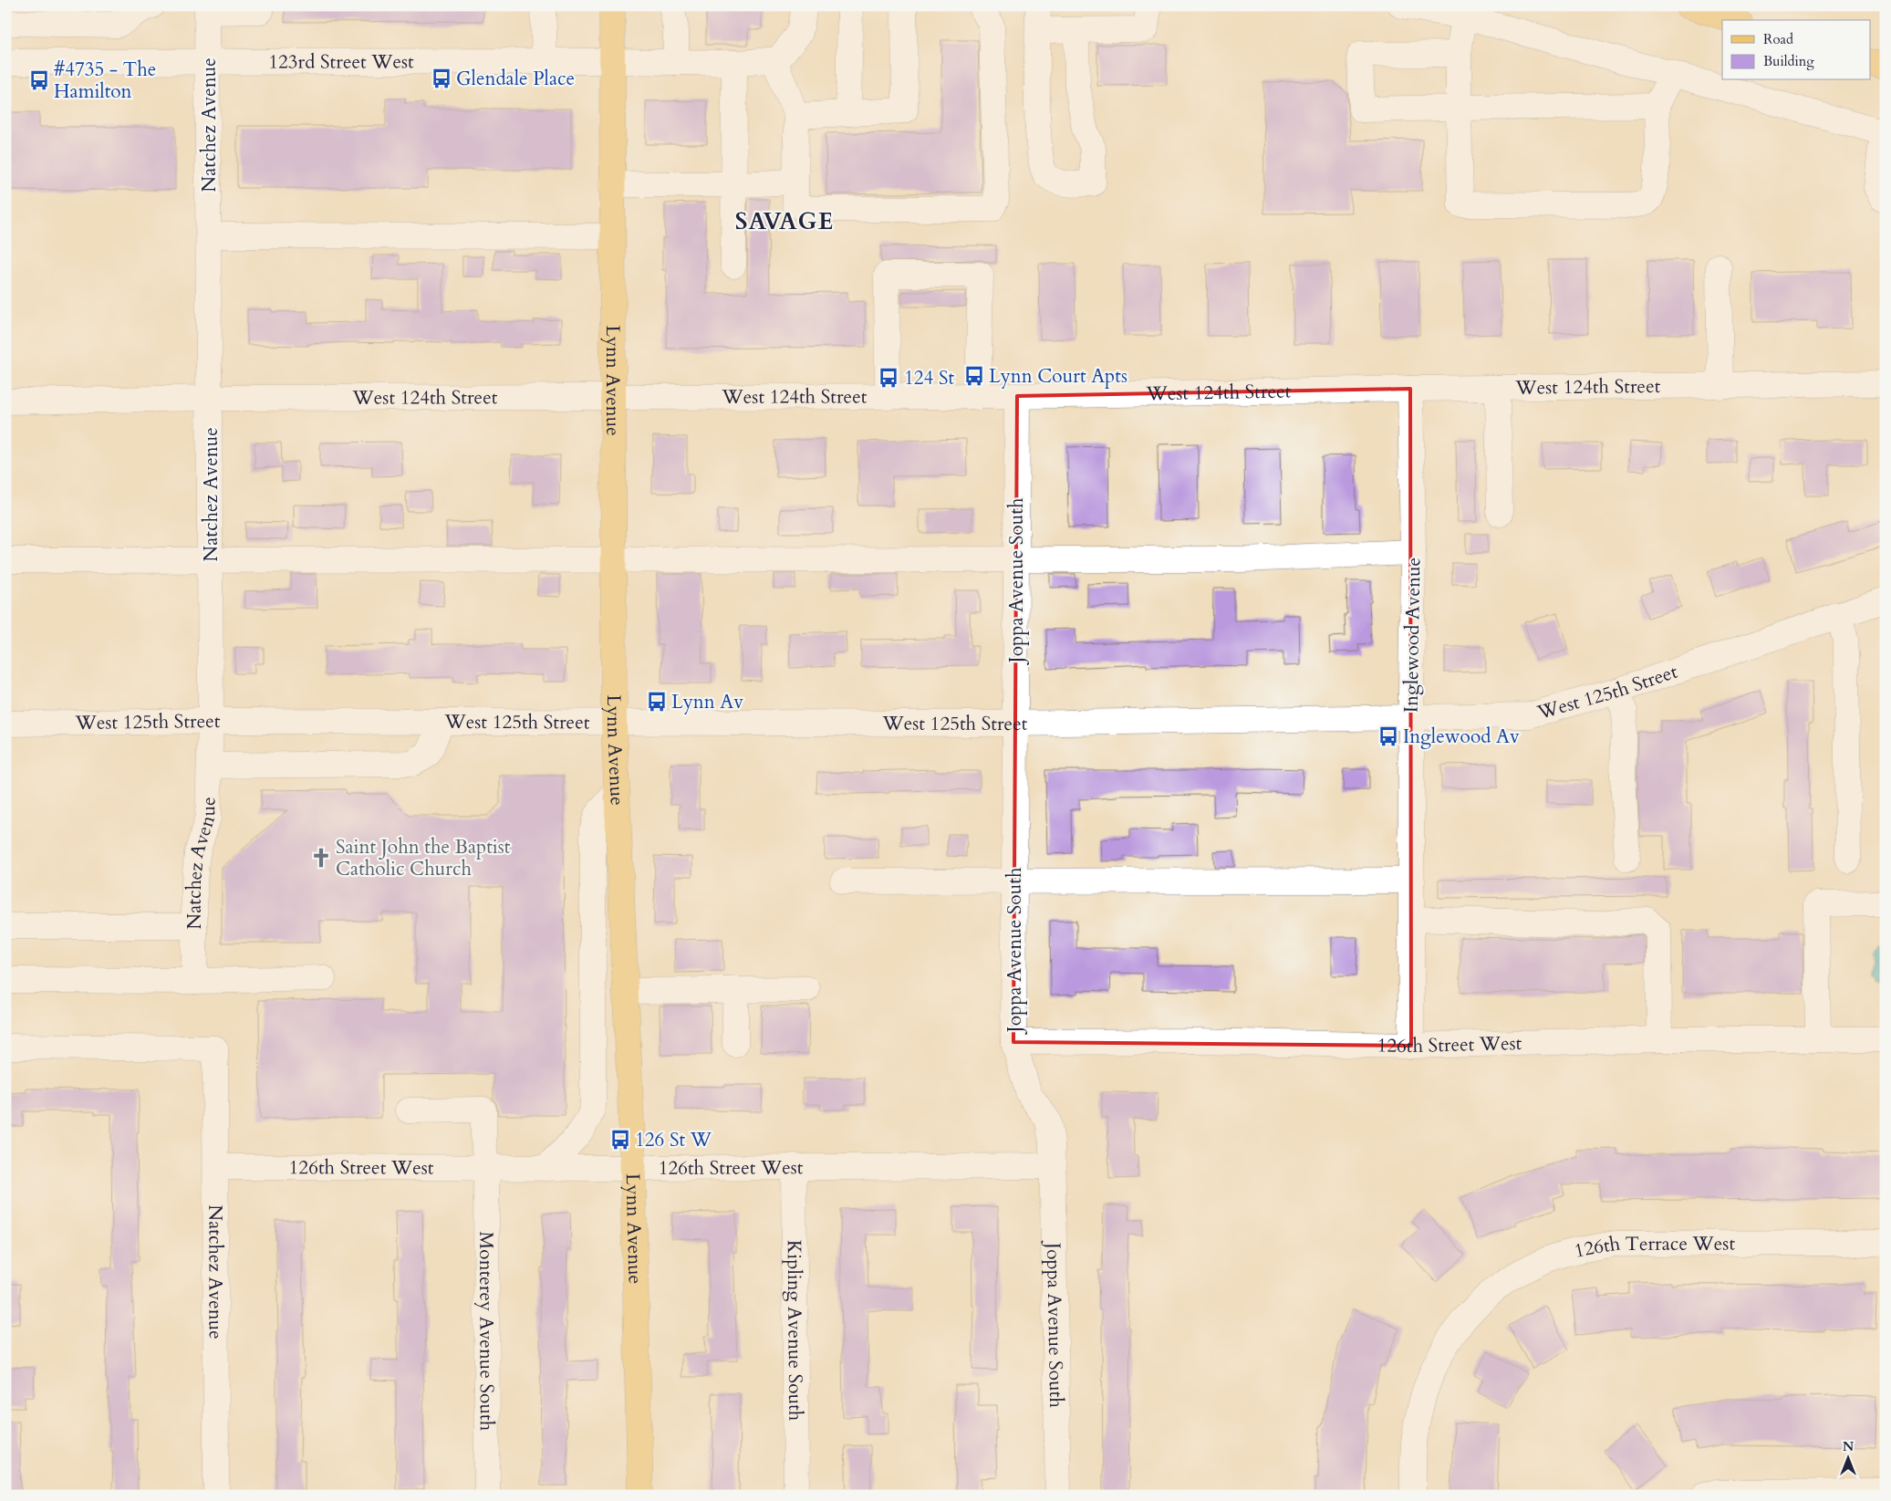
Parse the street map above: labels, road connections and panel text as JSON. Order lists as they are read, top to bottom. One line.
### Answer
{"streets":{"main road":["Lynn Avenue"],"street":["123rd Street West","Natchez Avenue","West 124th Street","Joppa Avenue South","Inglewood Avenue","West 125th Street","126th Street West","126th Terrace West","Kipling Avenue South","Monterey Avenue South"]},"crossings":[["123rd Street West","Natchez Avenue"],["123rd Street West","Lynn Avenue"],["Natchez Avenue","West 124th Street"],["Natchez Avenue","West 125th Street"],["Natchez Avenue","126th Street West"],["Lynn Avenue","West 124th Street"],["Lynn Avenue","West 125th Street"],["Lynn Avenue","126th Street West"],["West 124th Street","Joppa Avenue South"],["West 124th Street","Inglewood Avenue"],["Joppa Avenue South","West 125th Street"],["Joppa Avenue South","126th Street West"],["Inglewood Avenue","West 125th Street"],["Inglewood Avenue","126th Street West"],["126th Street West","Kipling Avenue South"],["126th Street West","Monterey Avenue South"]],"districts":["SAVAGE"],"places":{"bus stop":["Glendale Place","#4735 - The Hamilton","Lynn Court Apts","124 St","Lynn Av","Inglewood Av","126 St W"],"church":["Saint John the Baptist Catholic Church"]},"legend":["Road","Building"],"north":"top"}
